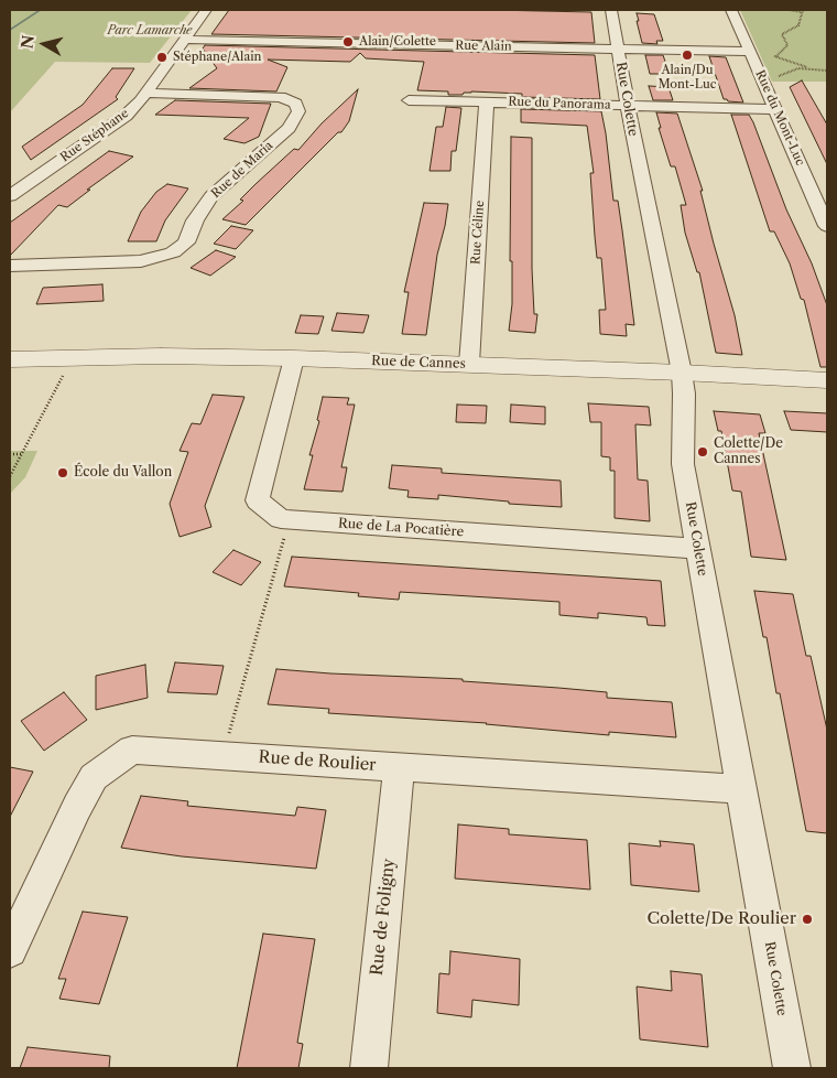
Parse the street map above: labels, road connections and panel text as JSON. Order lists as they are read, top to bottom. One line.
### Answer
{"streets":{"street":["Rue Alain","Rue Colette","Rue du Panorama","Rue du Mont-Luc","Rue Stéphane","Rue de Maria","Rue Céline","Rue de Cannes","Rue de La Pocatière","Rue de Roulier","Rue de Foligny"]},"crossings":[["Rue Alain","Rue Colette"],["Rue Alain","Rue du Mont-Luc"],["Rue Alain","Rue Stéphane"],["Rue Colette","Rue du Panorama"],["Rue Colette","Rue de Cannes"],["Rue Colette","Rue de La Pocatière"],["Rue Colette","Rue de Roulier"],["Rue du Panorama","Rue du Mont-Luc"],["Rue du Panorama","Rue Céline"],["Rue Stéphane","Rue de Maria"],["Rue Céline","Rue de Cannes"],["Rue de Cannes","Rue de La Pocatière"],["Rue de Roulier","Rue de Foligny"]],"parks":["Parc Lamarche"],"places":["Alain/Colette","Alain/Du Mont-Luc","Stéphane/Alain","Colette/De Cannes","École du Vallon","Colette/De Roulier"],"north":"left"}
